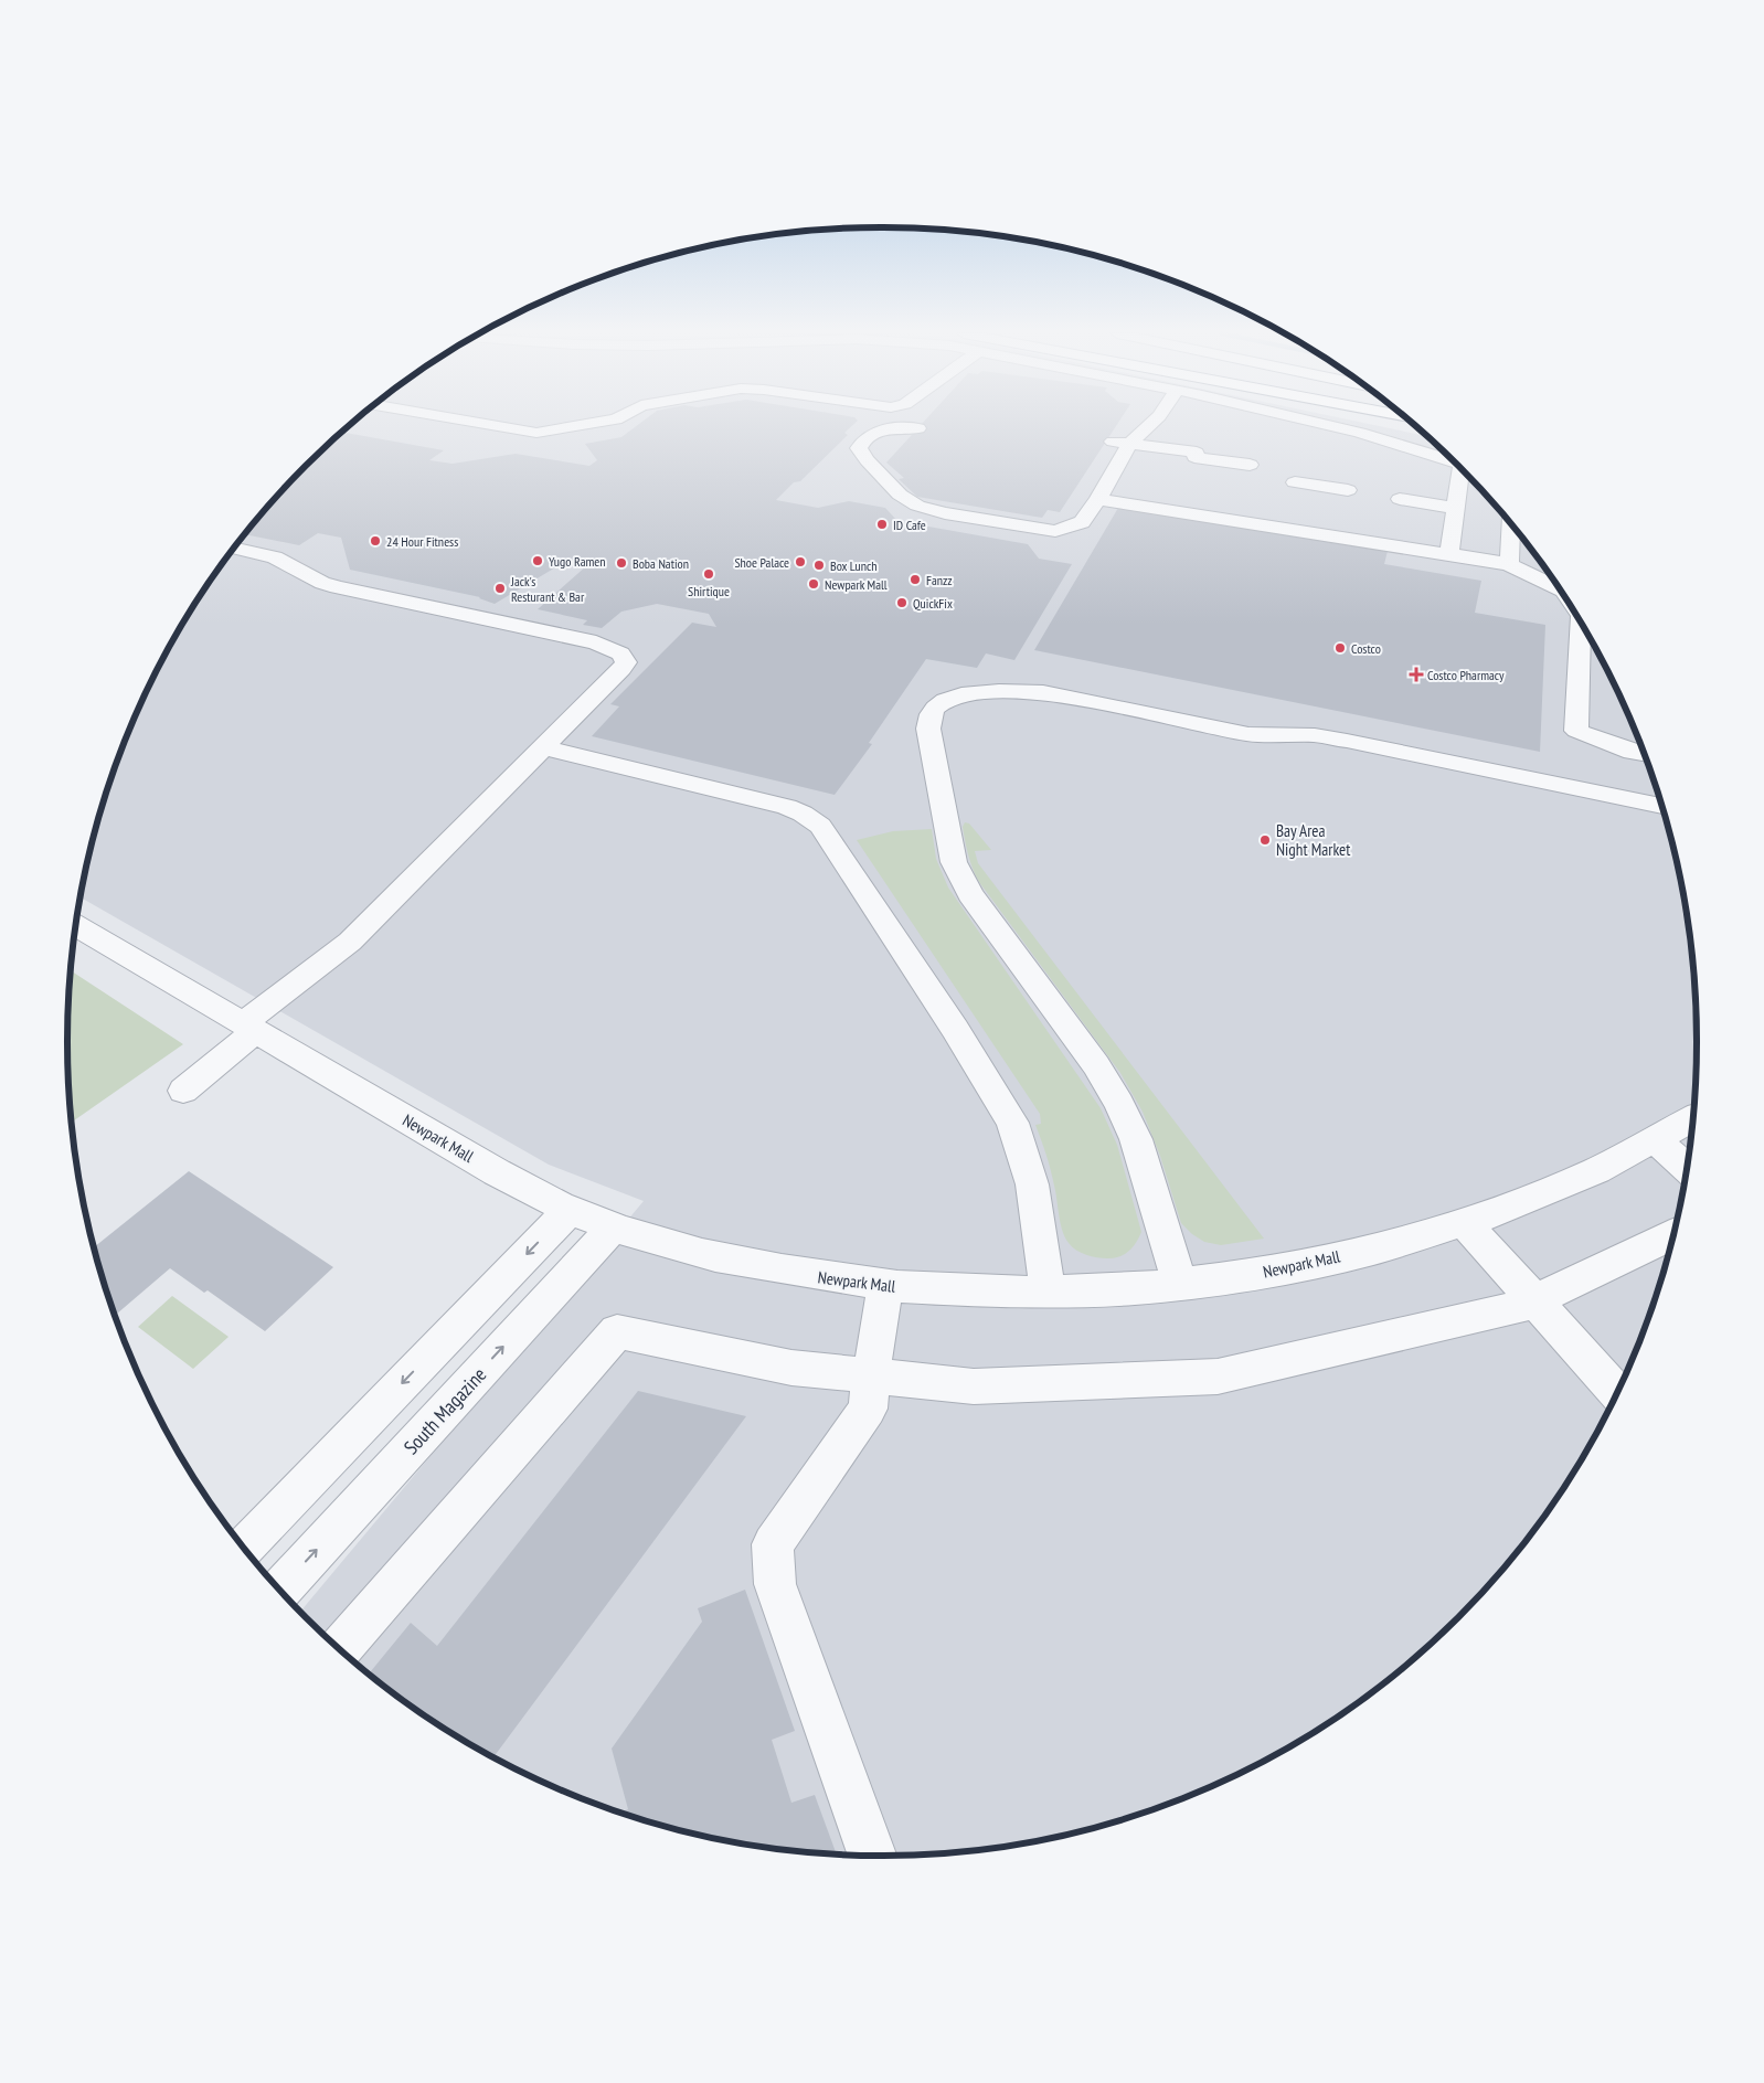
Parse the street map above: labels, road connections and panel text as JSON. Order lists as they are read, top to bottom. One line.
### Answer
{"streets":{"street":["Newpark Mall","South Magazine"]},"crossings":[["Newpark Mall","South Magazine"]],"places":{"other":["ID Cafe","24 Hour Fitness","Yugo Ramen","Shoe Palace","Boba Nation","Box Lunch","Shirtique","Fanzz","Newpark Mall","Jack's Resturant & Bar","QuickFix","Costco","Bay Area Night Market"],"health":["Costco Pharmacy"]}}
